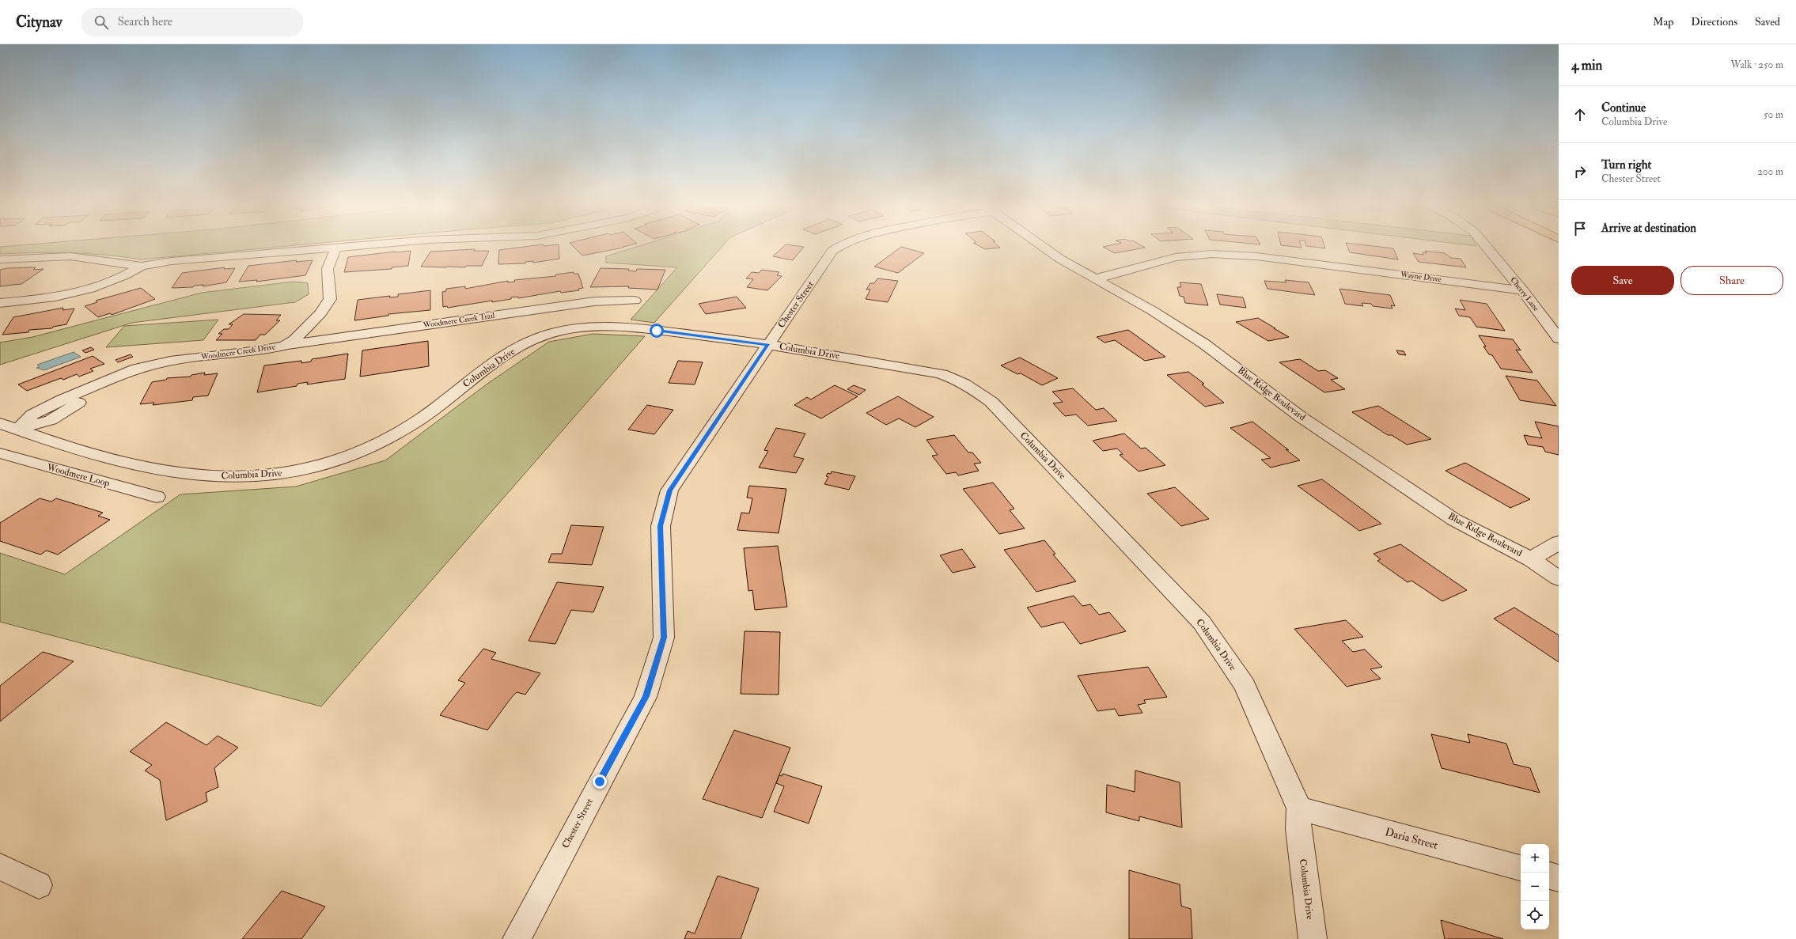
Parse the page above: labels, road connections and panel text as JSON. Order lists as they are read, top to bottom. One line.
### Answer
{"streets":{"street":["Wayne Drive","Cherry Lane","Chester Street","Woodmere Creek Trail","Columbia Drive","Woodmere Creek Drive","Blue Ridge Boulevard","Woodmere Loop","Daria Street"]},"crossings":[["Wayne Drive","Cherry Lane"],["Wayne Drive","Blue Ridge Boulevard"],["Chester Street","Columbia Drive"],["Woodmere Creek Trail","Woodmere Creek Drive"],["Columbia Drive","Woodmere Creek Drive"],["Columbia Drive","Daria Street"]],"page":{"header":"Citynav","search":"Search here","nav":["Map","Directions","Saved"],"heading":["4 min","Walk · 250 m"],"list":[["Continue","Columbia Drive","50 m"],["Turn right","Chester Street","200 m"],"Arrive at destination"],"buttons":["Save","Share"],"map_buttons":["+","−"]}}
